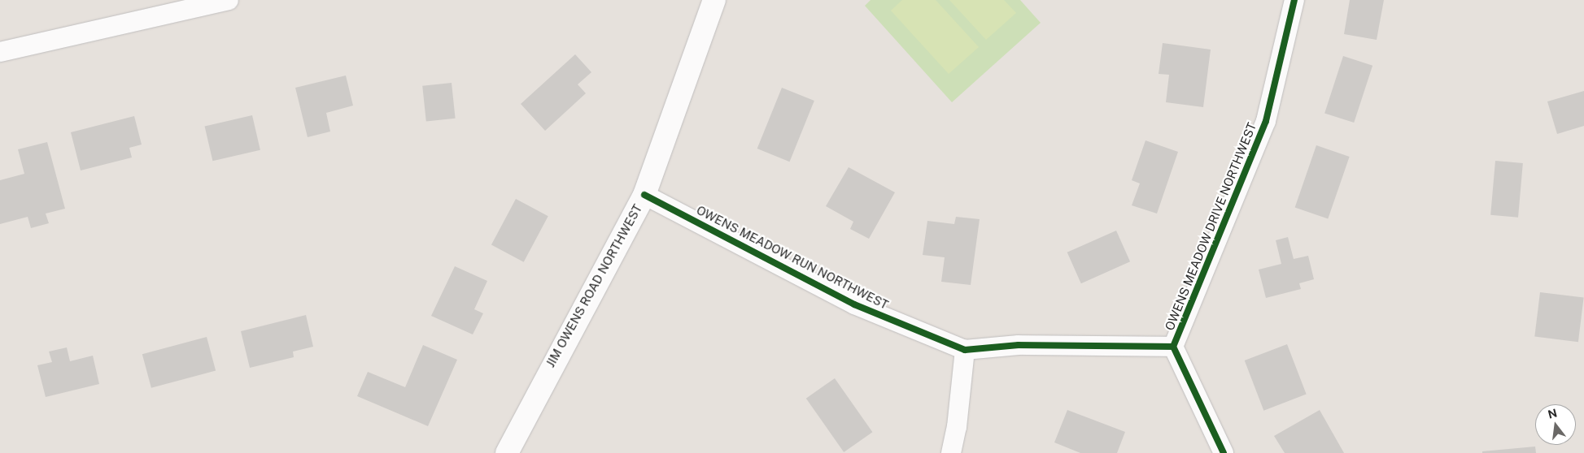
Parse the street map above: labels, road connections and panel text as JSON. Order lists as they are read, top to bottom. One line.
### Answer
{"streets":{"street":["OWENS MEADOW DRIVE NORTHWEST","OWENS MEADOW RUN NORTHWEST","JIM OWENS ROAD NORTHWEST"]},"crossings":[["OWENS MEADOW DRIVE NORTHWEST","OWENS MEADOW RUN NORTHWEST"],["OWENS MEADOW RUN NORTHWEST","JIM OWENS ROAD NORTHWEST"]],"north":"top"}
